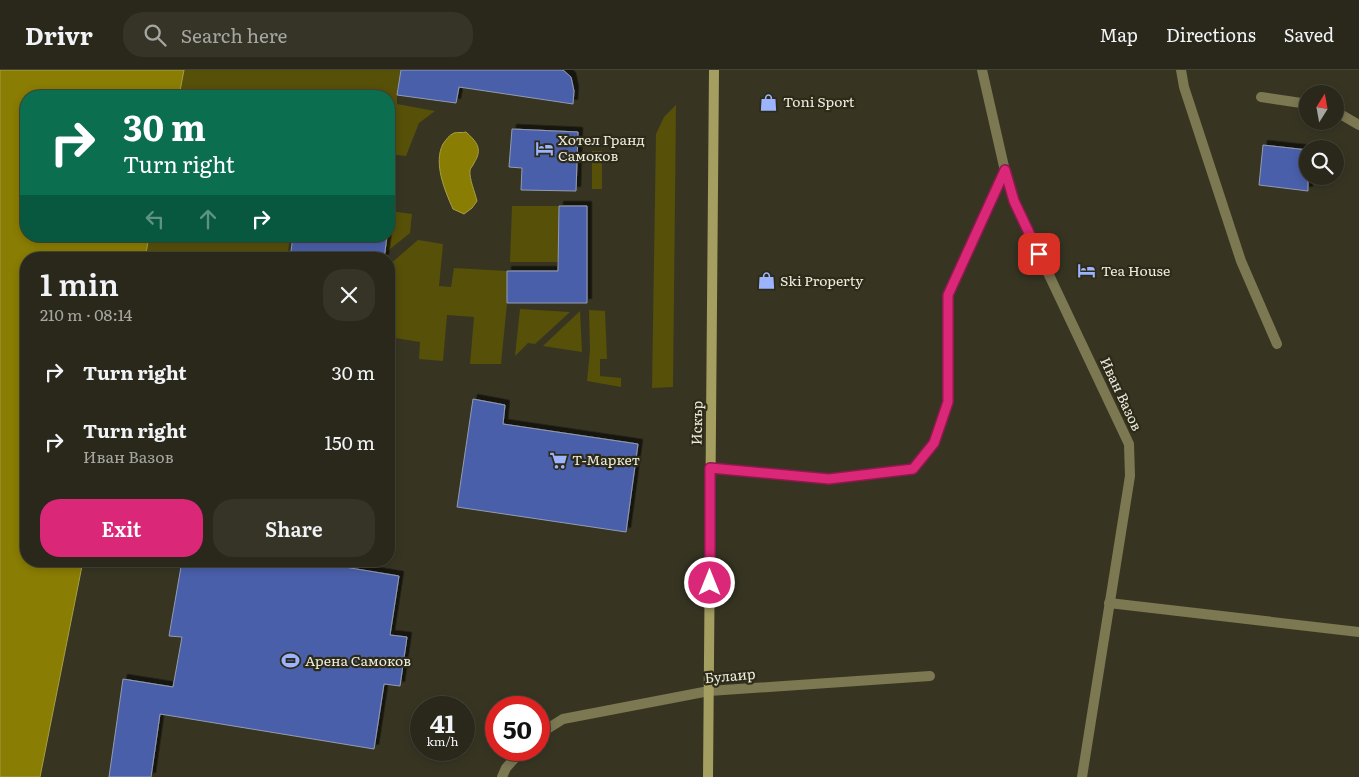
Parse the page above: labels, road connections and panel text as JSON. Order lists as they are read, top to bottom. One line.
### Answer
{"streets":{"main road":["Искър"],"street":["Иван Вазов","Булаир"]},"crossings":[["Искър","Булаир"]],"places":{"shop":["Toni Sport","Ski Property"],"hotel":["Хотел Гранд Самоков","Tea House"],"supermarket":["Т-Маркет"],"sports":["Арена Самоков"]},"north":"top","page":{"header":"Drivr","search":"Search here","nav":["Map","Directions","Saved"],"turn":["30 m","Turn right"],"heading":["1 min","210 m · 08:14"],"list":[{"name":"Turn right","value":"30 m"},{"name":"Turn right","note":"Иван Вазов","value":"150 m"}],"buttons":["Exit","Share"],"speed":"41 km/h","limit":"50"}}
